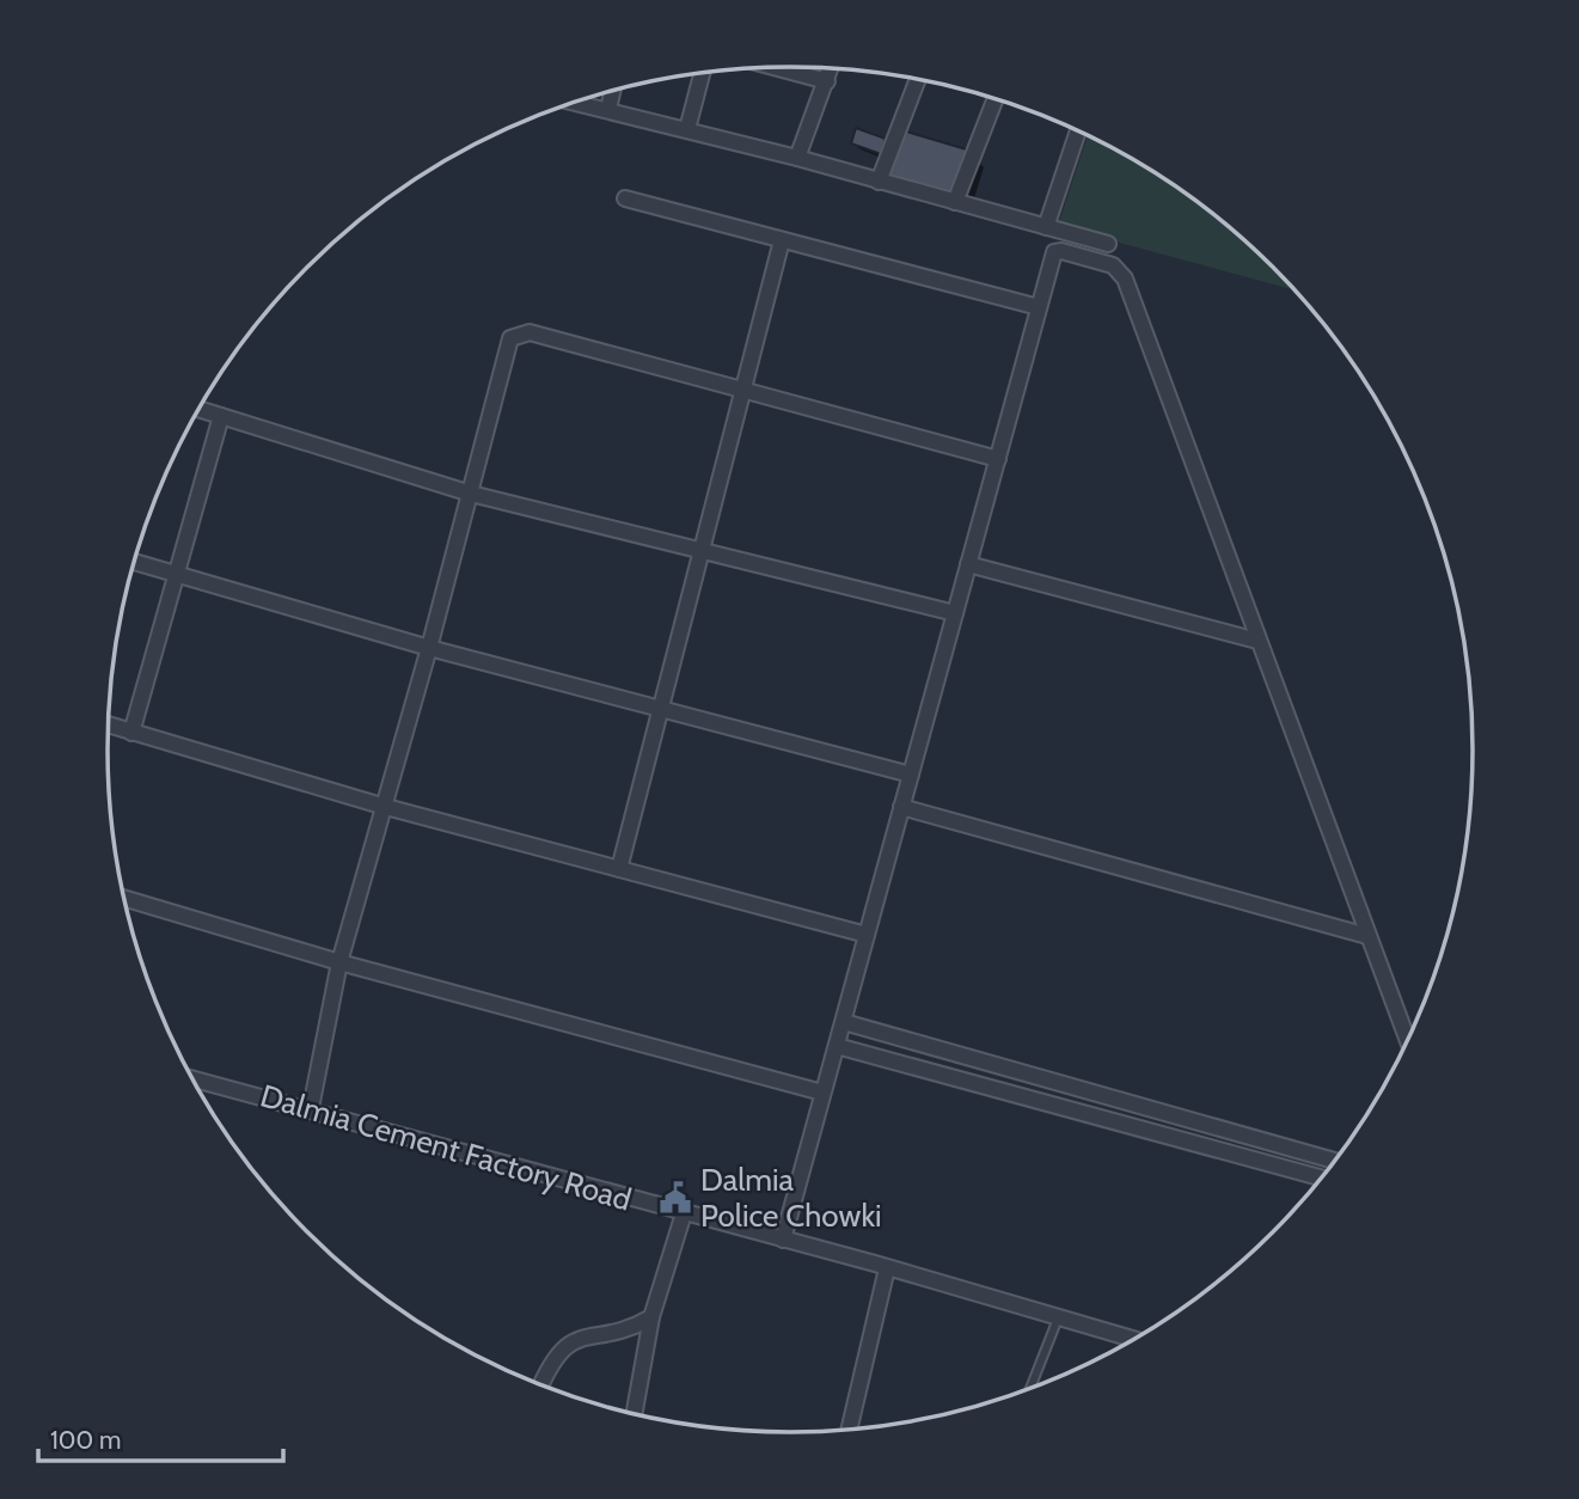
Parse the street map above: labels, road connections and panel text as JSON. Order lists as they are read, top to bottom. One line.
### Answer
{"streets":{"street":["Dalmia Cement Factory Road"]},"places":{"public building":["Dalmia Police Chowki"]},"scale_bar":"100 m"}
